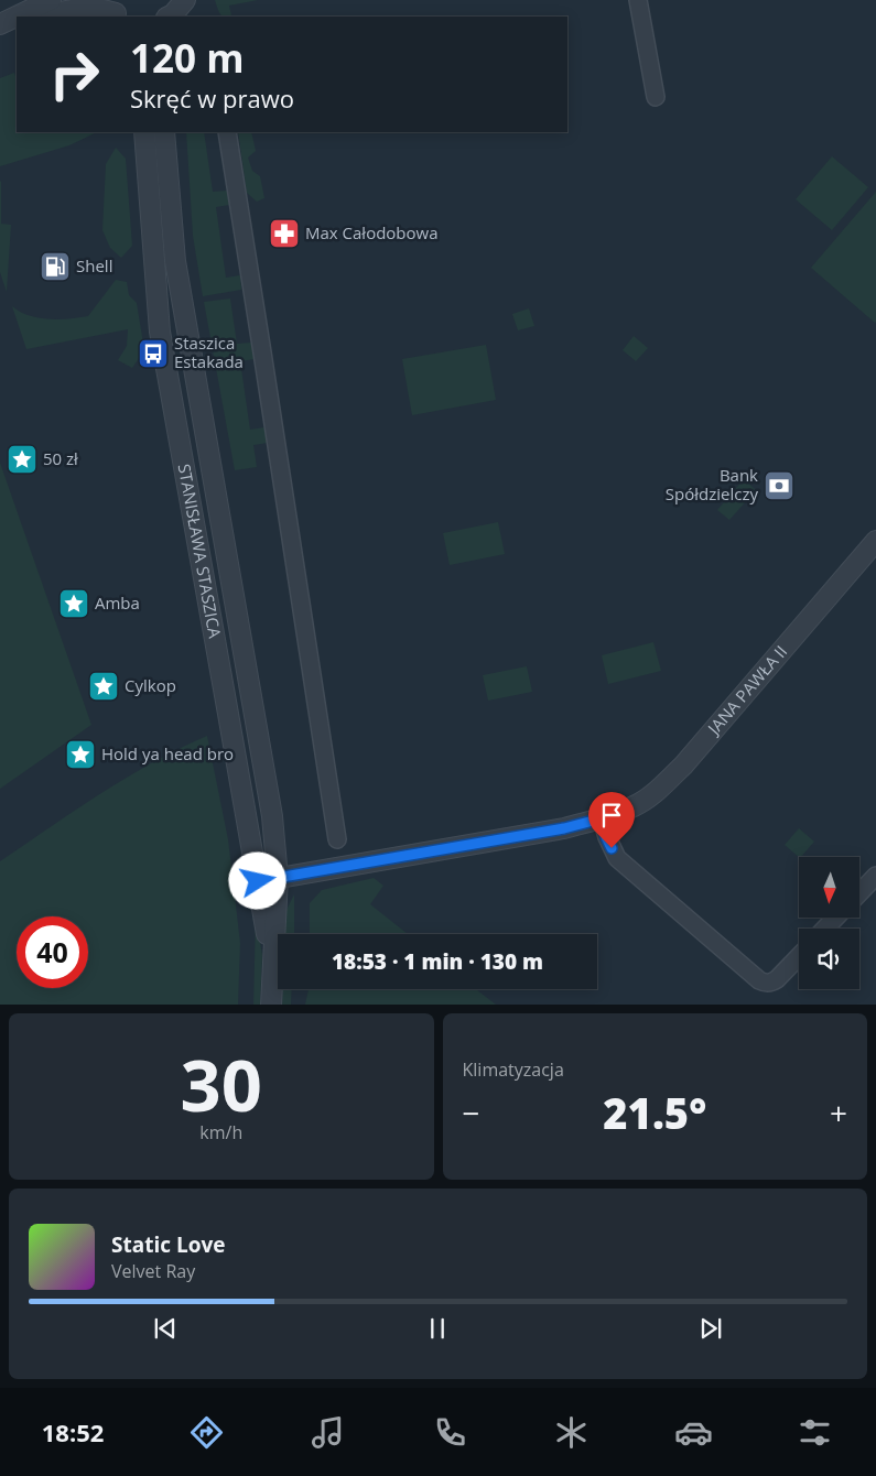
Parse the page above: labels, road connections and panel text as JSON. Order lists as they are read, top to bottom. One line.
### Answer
{"streets":{"street":["STANISŁAWA STASZICA","JANA PAWŁA II"]},"crossings":[["STANISŁAWA STASZICA","JANA PAWŁA II"]],"places":{"pharmacy":["Max Całodobowa"],"fuel station":["Shell"],"bus stop":["Staszica Estakada"],"place":["50 zł","Amba","Cylkop","Hold ya head bro"],"bank":["Bank Spółdzielczy"]},"north":"bottom","page":{"turn":["120 m","Skręć w prawo"],"limit":"40","trip":"18:53 · 1 min · 130 m","tile":[["30","km/h"],"Klimatyzacja"],"heat":["−","21.5°","+"],"song":["Static Love","Velvet Ray"],"tabs":"18:52"}}
